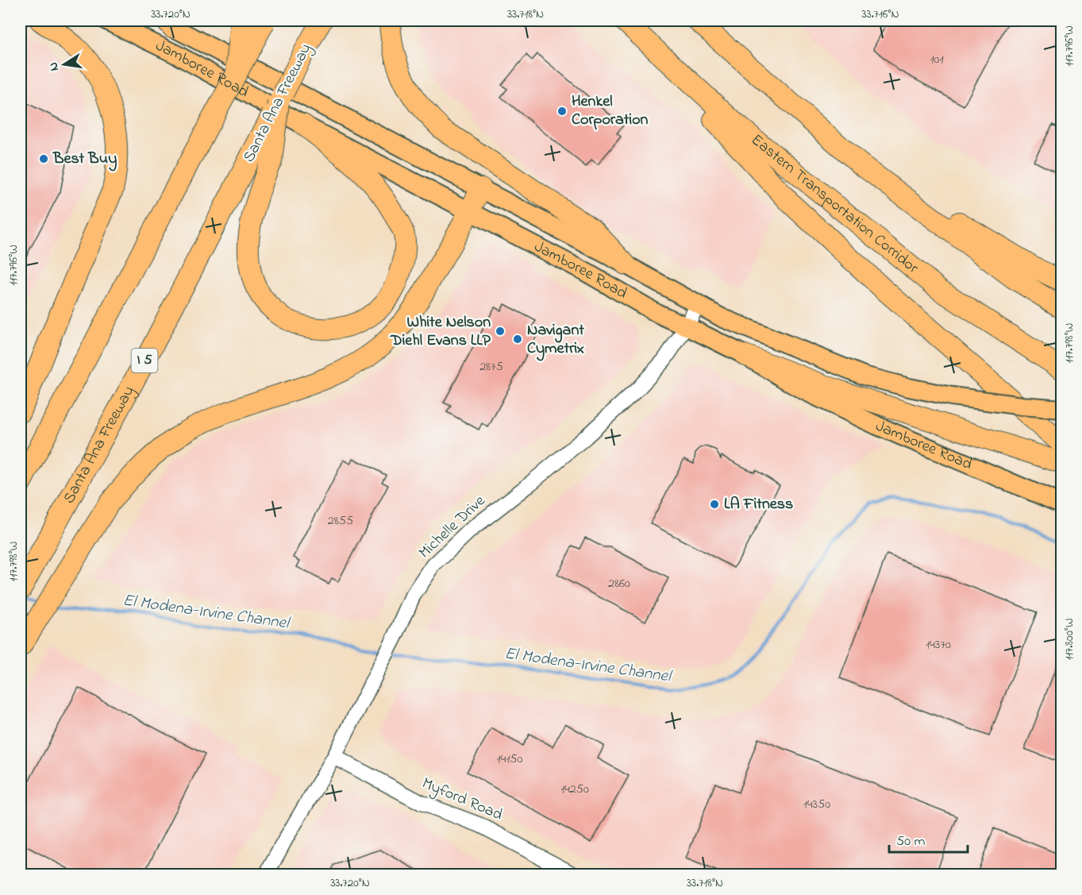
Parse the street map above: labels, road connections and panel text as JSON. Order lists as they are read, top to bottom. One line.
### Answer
{"streets":{"highway":["Jamboree Road","Santa Ana Freeway","Eastern Transportation Corridor","I 5"],"street":["Michelle Drive","Myford Road"]},"crossings":[["Jamboree Road","Michelle Drive"],["Michelle Drive","Myford Road"]],"water":["El Modena-Irvine Channel"],"places":["Henkel Corporation","Best Buy","White Nelson Diehl Evans LLP","Navigant Cymetrix","LA Fitness"],"house_numbers":["101","2875","2855","2860","14370","14150","14250","14350"],"scale_bar":"50 m","north":"left","coordinates":["33.720°N","33.718°N","33.716°N","117.796°W","117.798°W","117.800°W"]}
